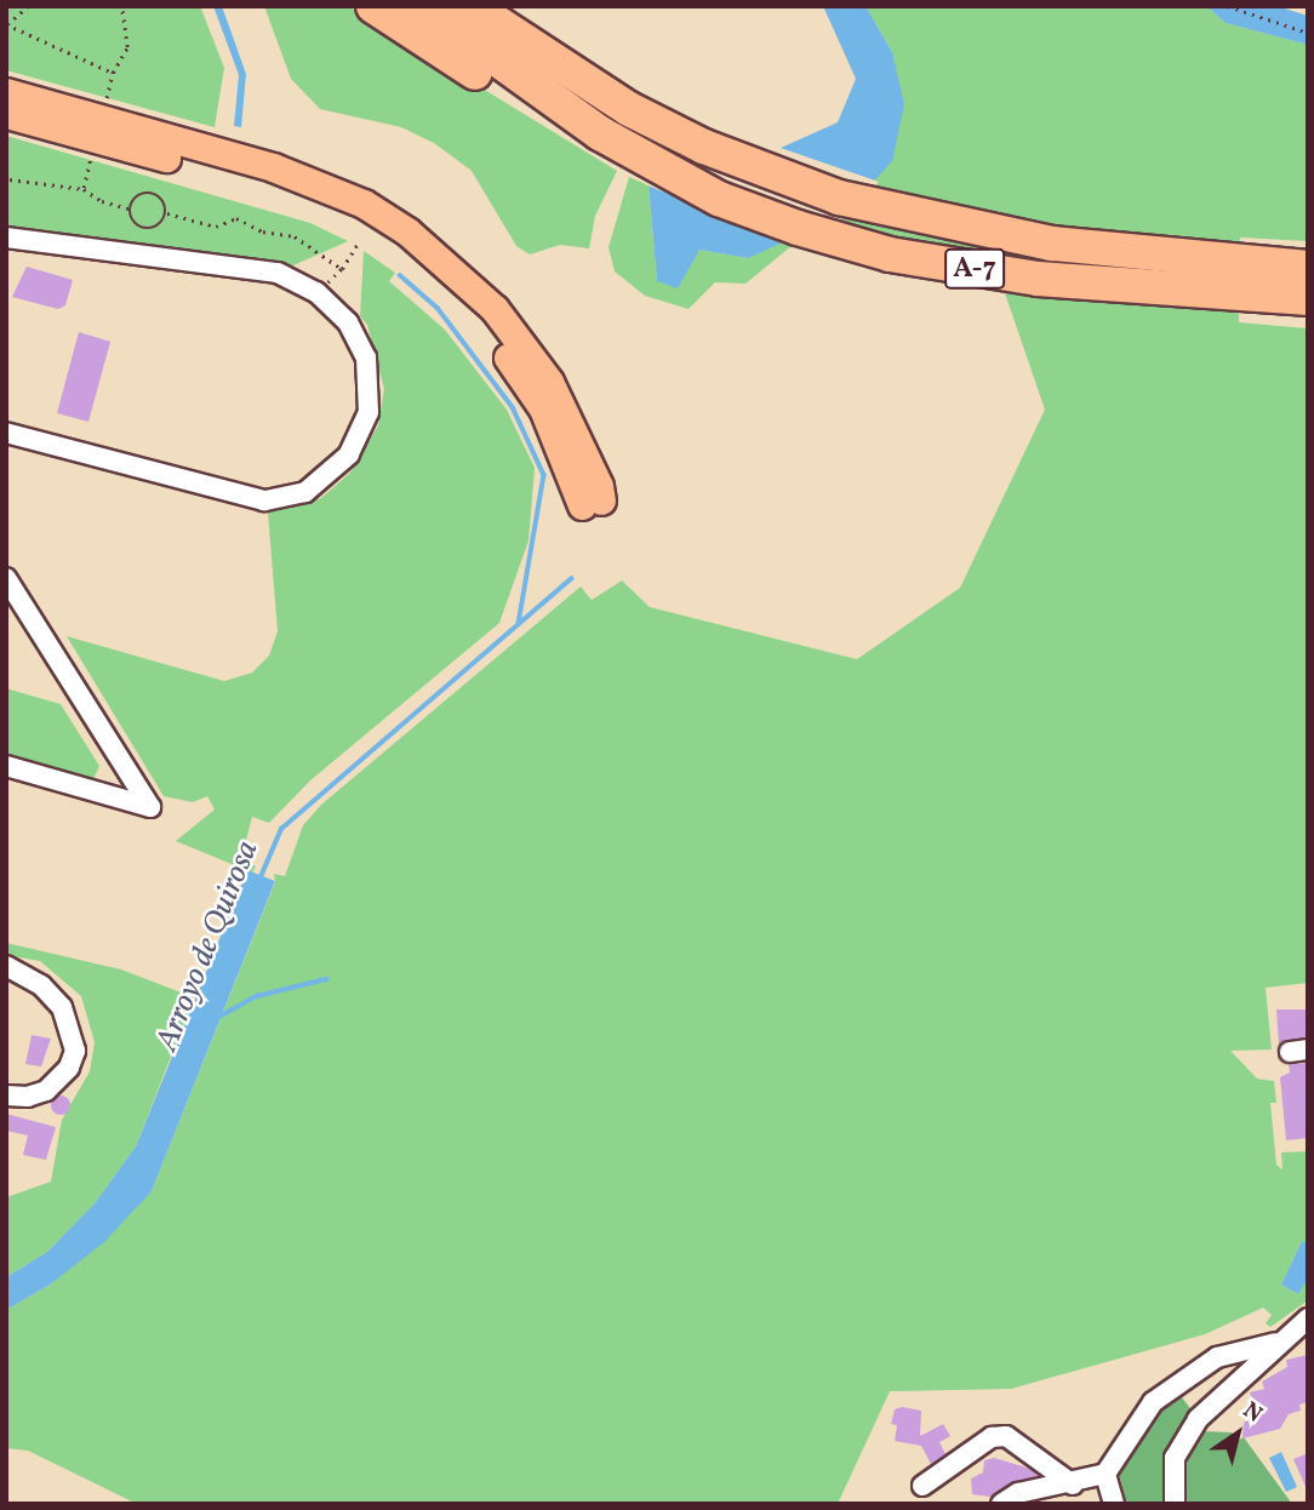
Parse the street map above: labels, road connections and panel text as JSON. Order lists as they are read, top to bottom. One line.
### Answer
{"streets":{"highway":["A-7"]},"water":["Arroyo de Quirosa"],"north":"top right"}
